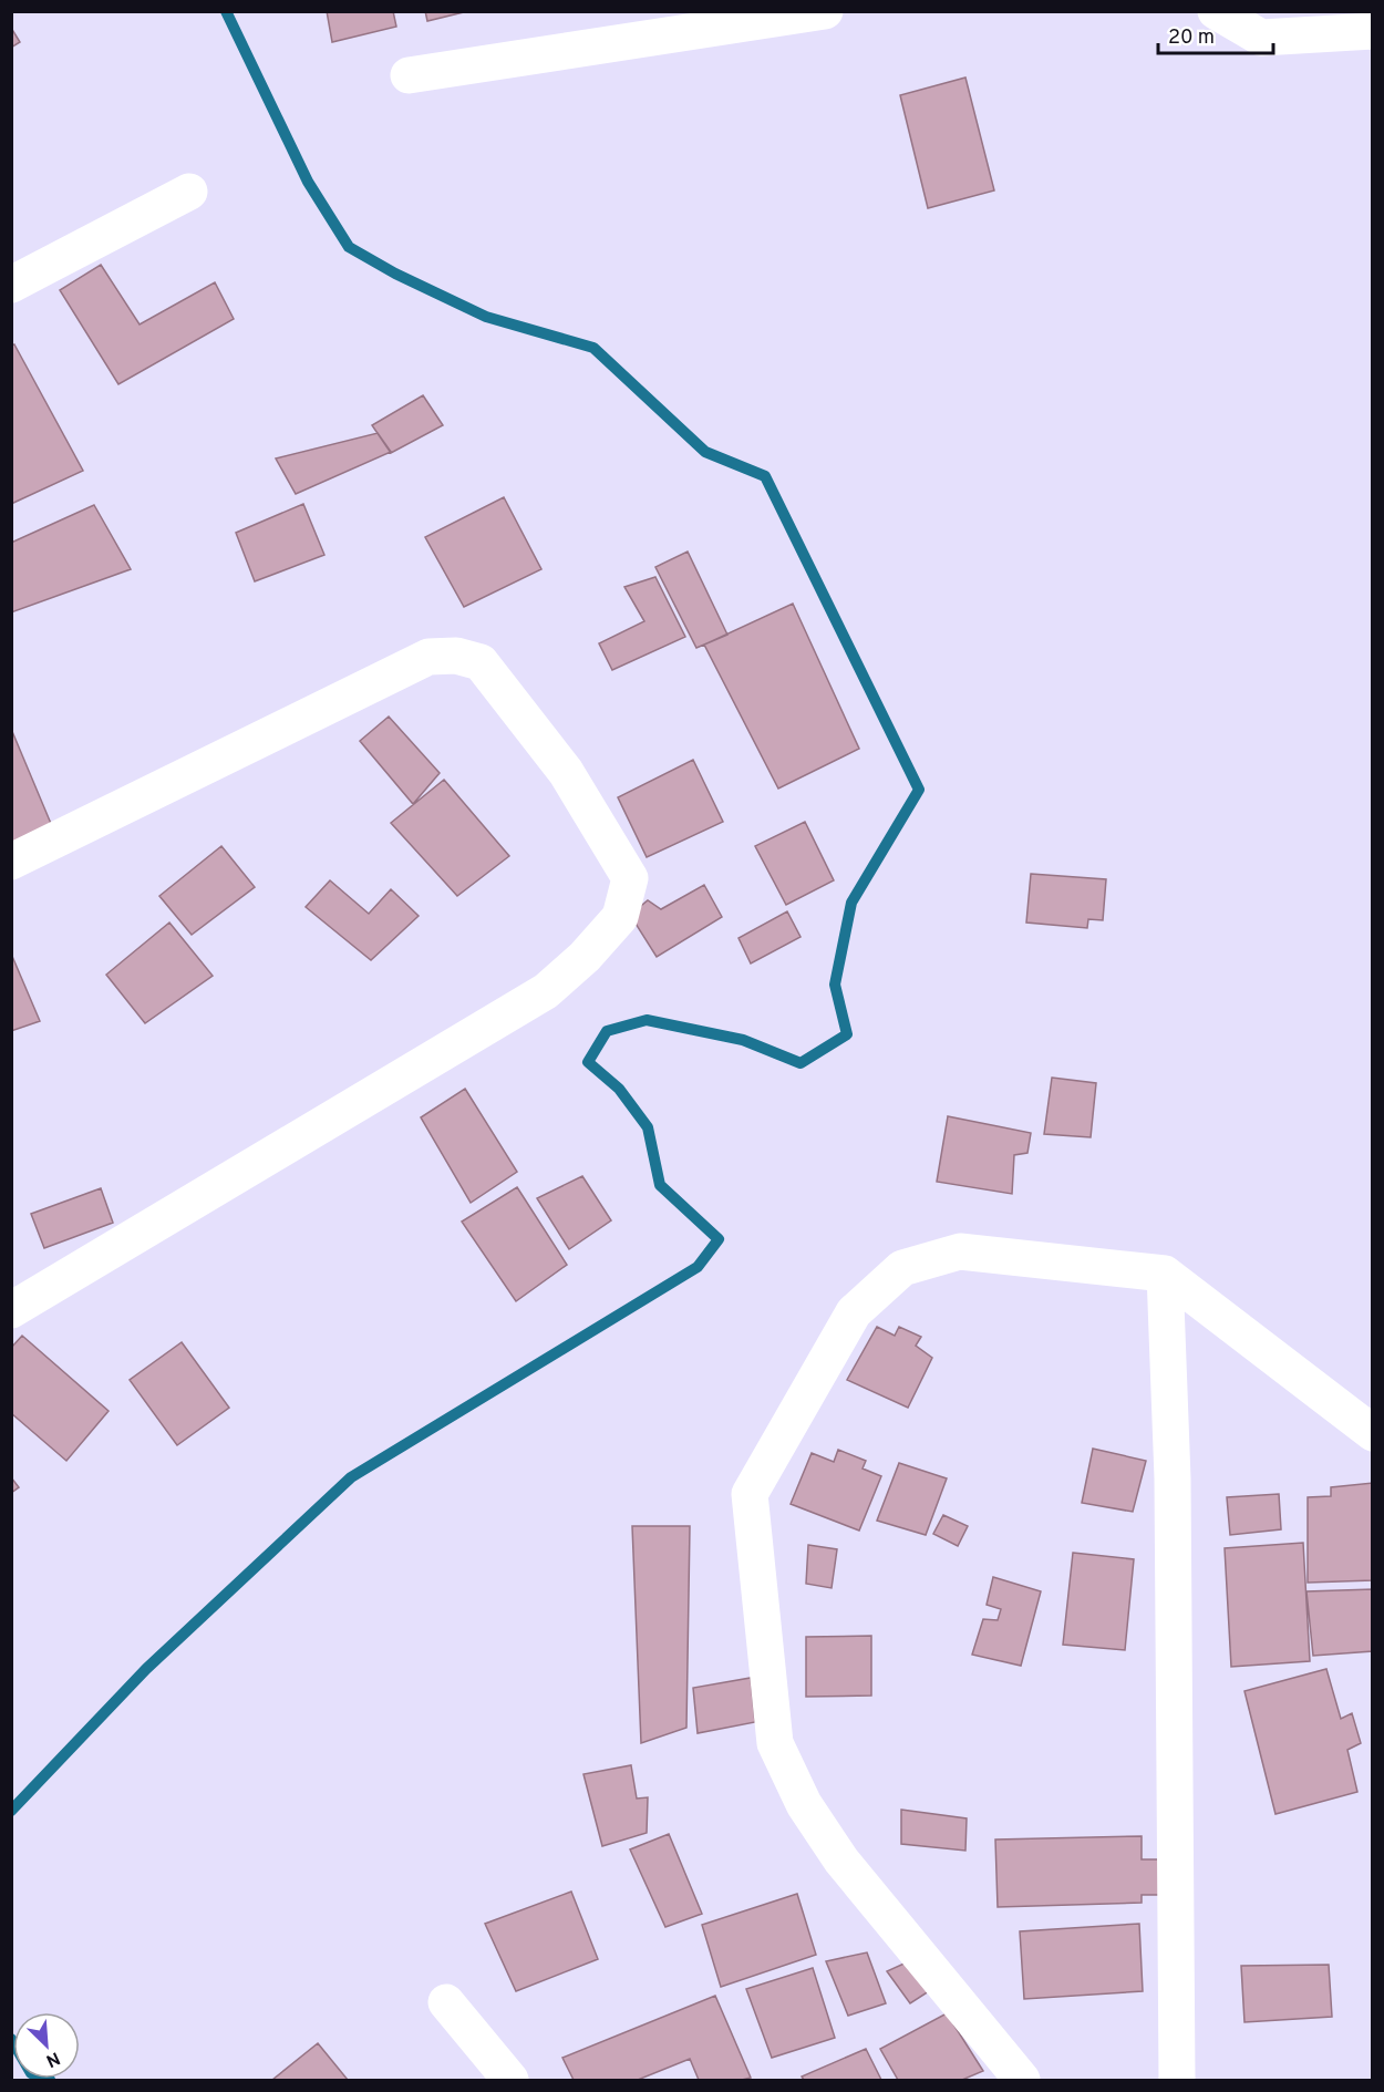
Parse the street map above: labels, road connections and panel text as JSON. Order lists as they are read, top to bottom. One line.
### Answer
{"scale_bar":"20 m","north":"bottom right"}
